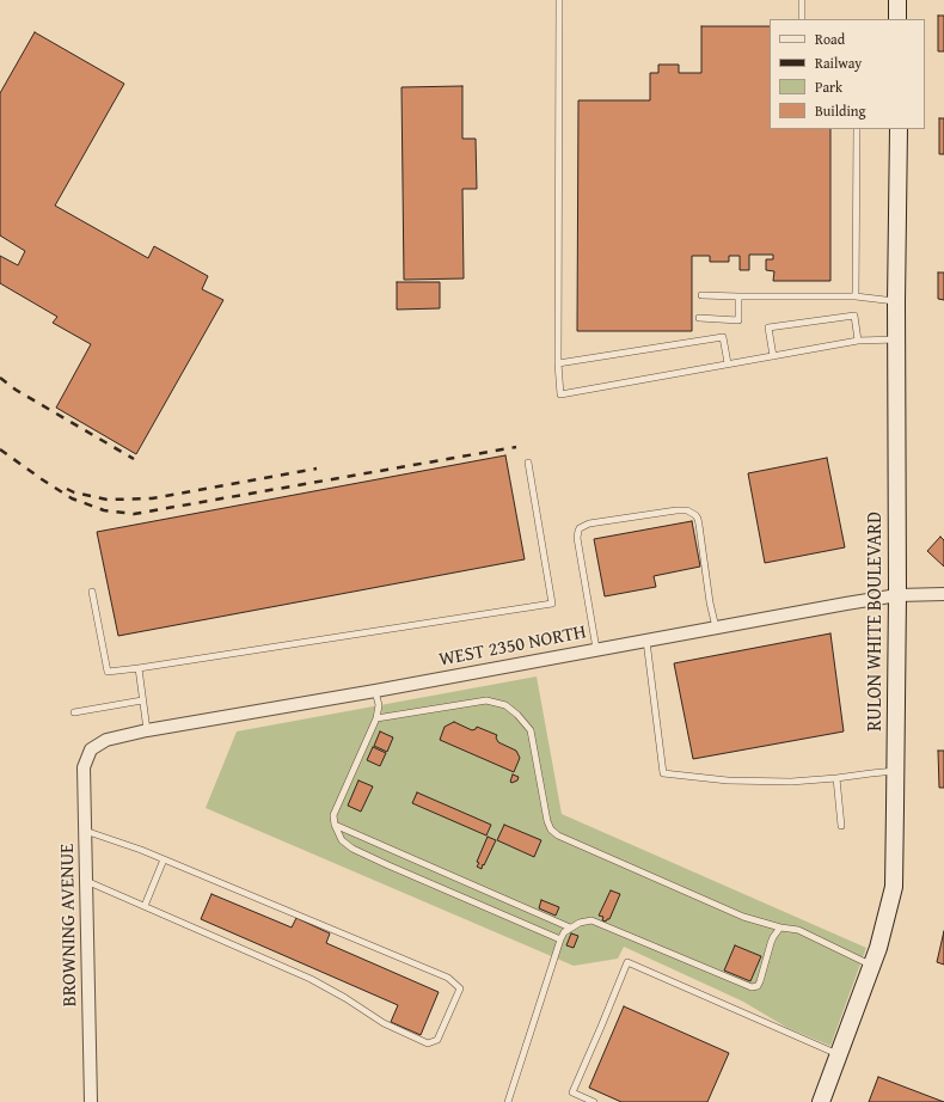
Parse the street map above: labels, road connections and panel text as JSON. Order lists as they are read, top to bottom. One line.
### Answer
{"streets":{"street":["RULON WHITE BOULEVARD","WEST 2350 NORTH","BROWNING AVENUE"]},"crossings":[["RULON WHITE BOULEVARD","WEST 2350 NORTH"],["WEST 2350 NORTH","BROWNING AVENUE"]],"legend":["Road","Railway","Park","Building"]}
